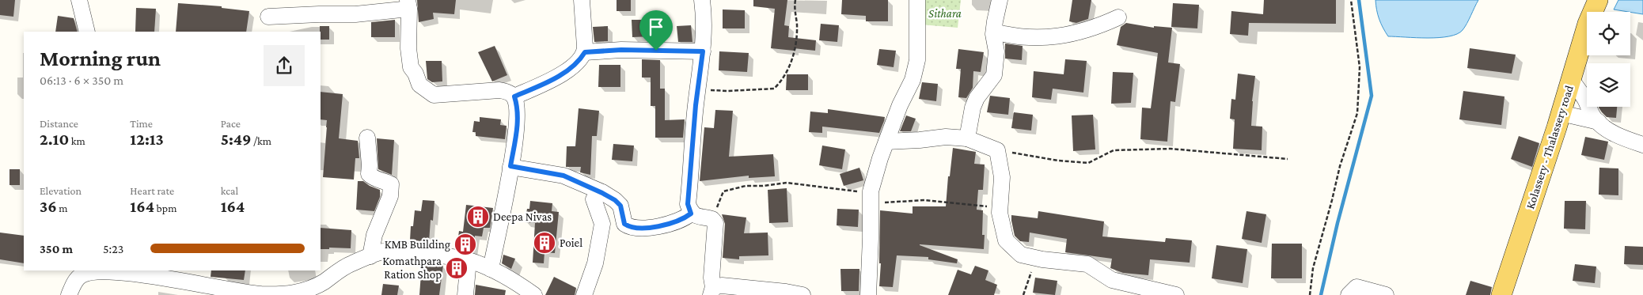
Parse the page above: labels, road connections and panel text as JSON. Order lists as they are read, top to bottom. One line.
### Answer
{"streets":{"main road":["Kolassery - Thalassery road"]},"parks":["Sithara"],"places":{"building":["Deepa Nivas","Poiel","KMB Building","Komathpara Ration Shop"]},"page":{"heading":["Morning run","06:13 · 6 × 350 m"],"stats":[["Distance","2.10 km"],["Time","12:13"],["Pace","5:49 /km"],["Elevation","36 m"],["Heart rate","164 bpm"],["kcal","164"]],"list":[{"name":"350 m","note":"5:23"}]}}
